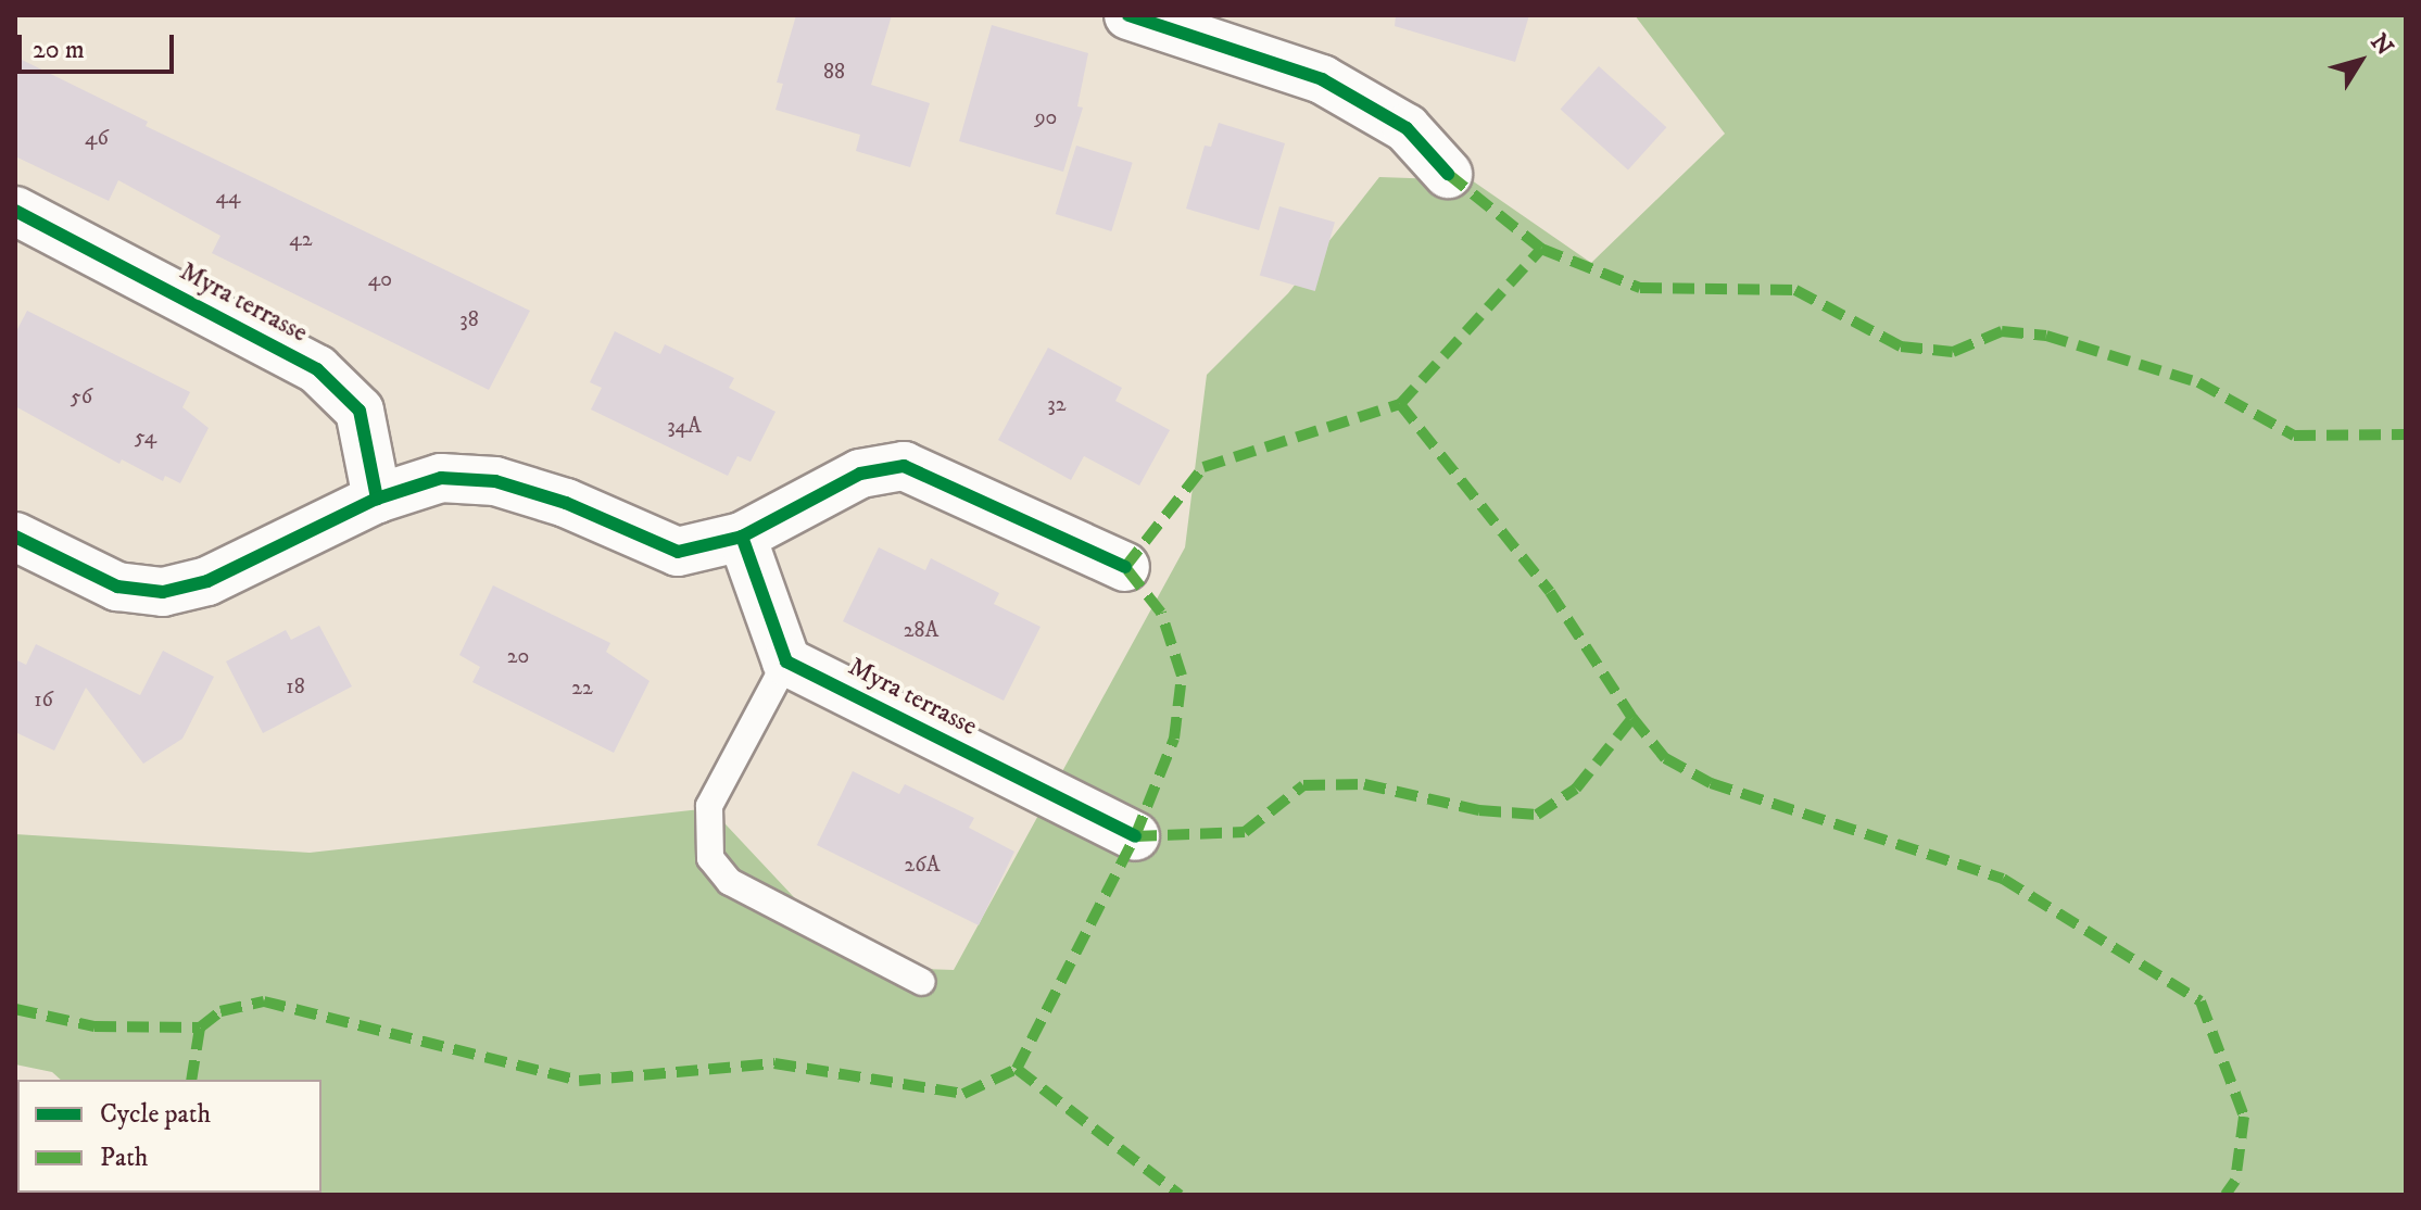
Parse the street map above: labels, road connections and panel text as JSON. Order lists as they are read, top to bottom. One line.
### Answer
{"streets":{"street":["Myra terrasse"]},"house_numbers":["88","90","46","44","42","40","38","56","32","34A","54","28A","20","18","22","16","26A"],"legend":["Cycle path","Path"],"scale_bar":"20 m","north":"top right"}
